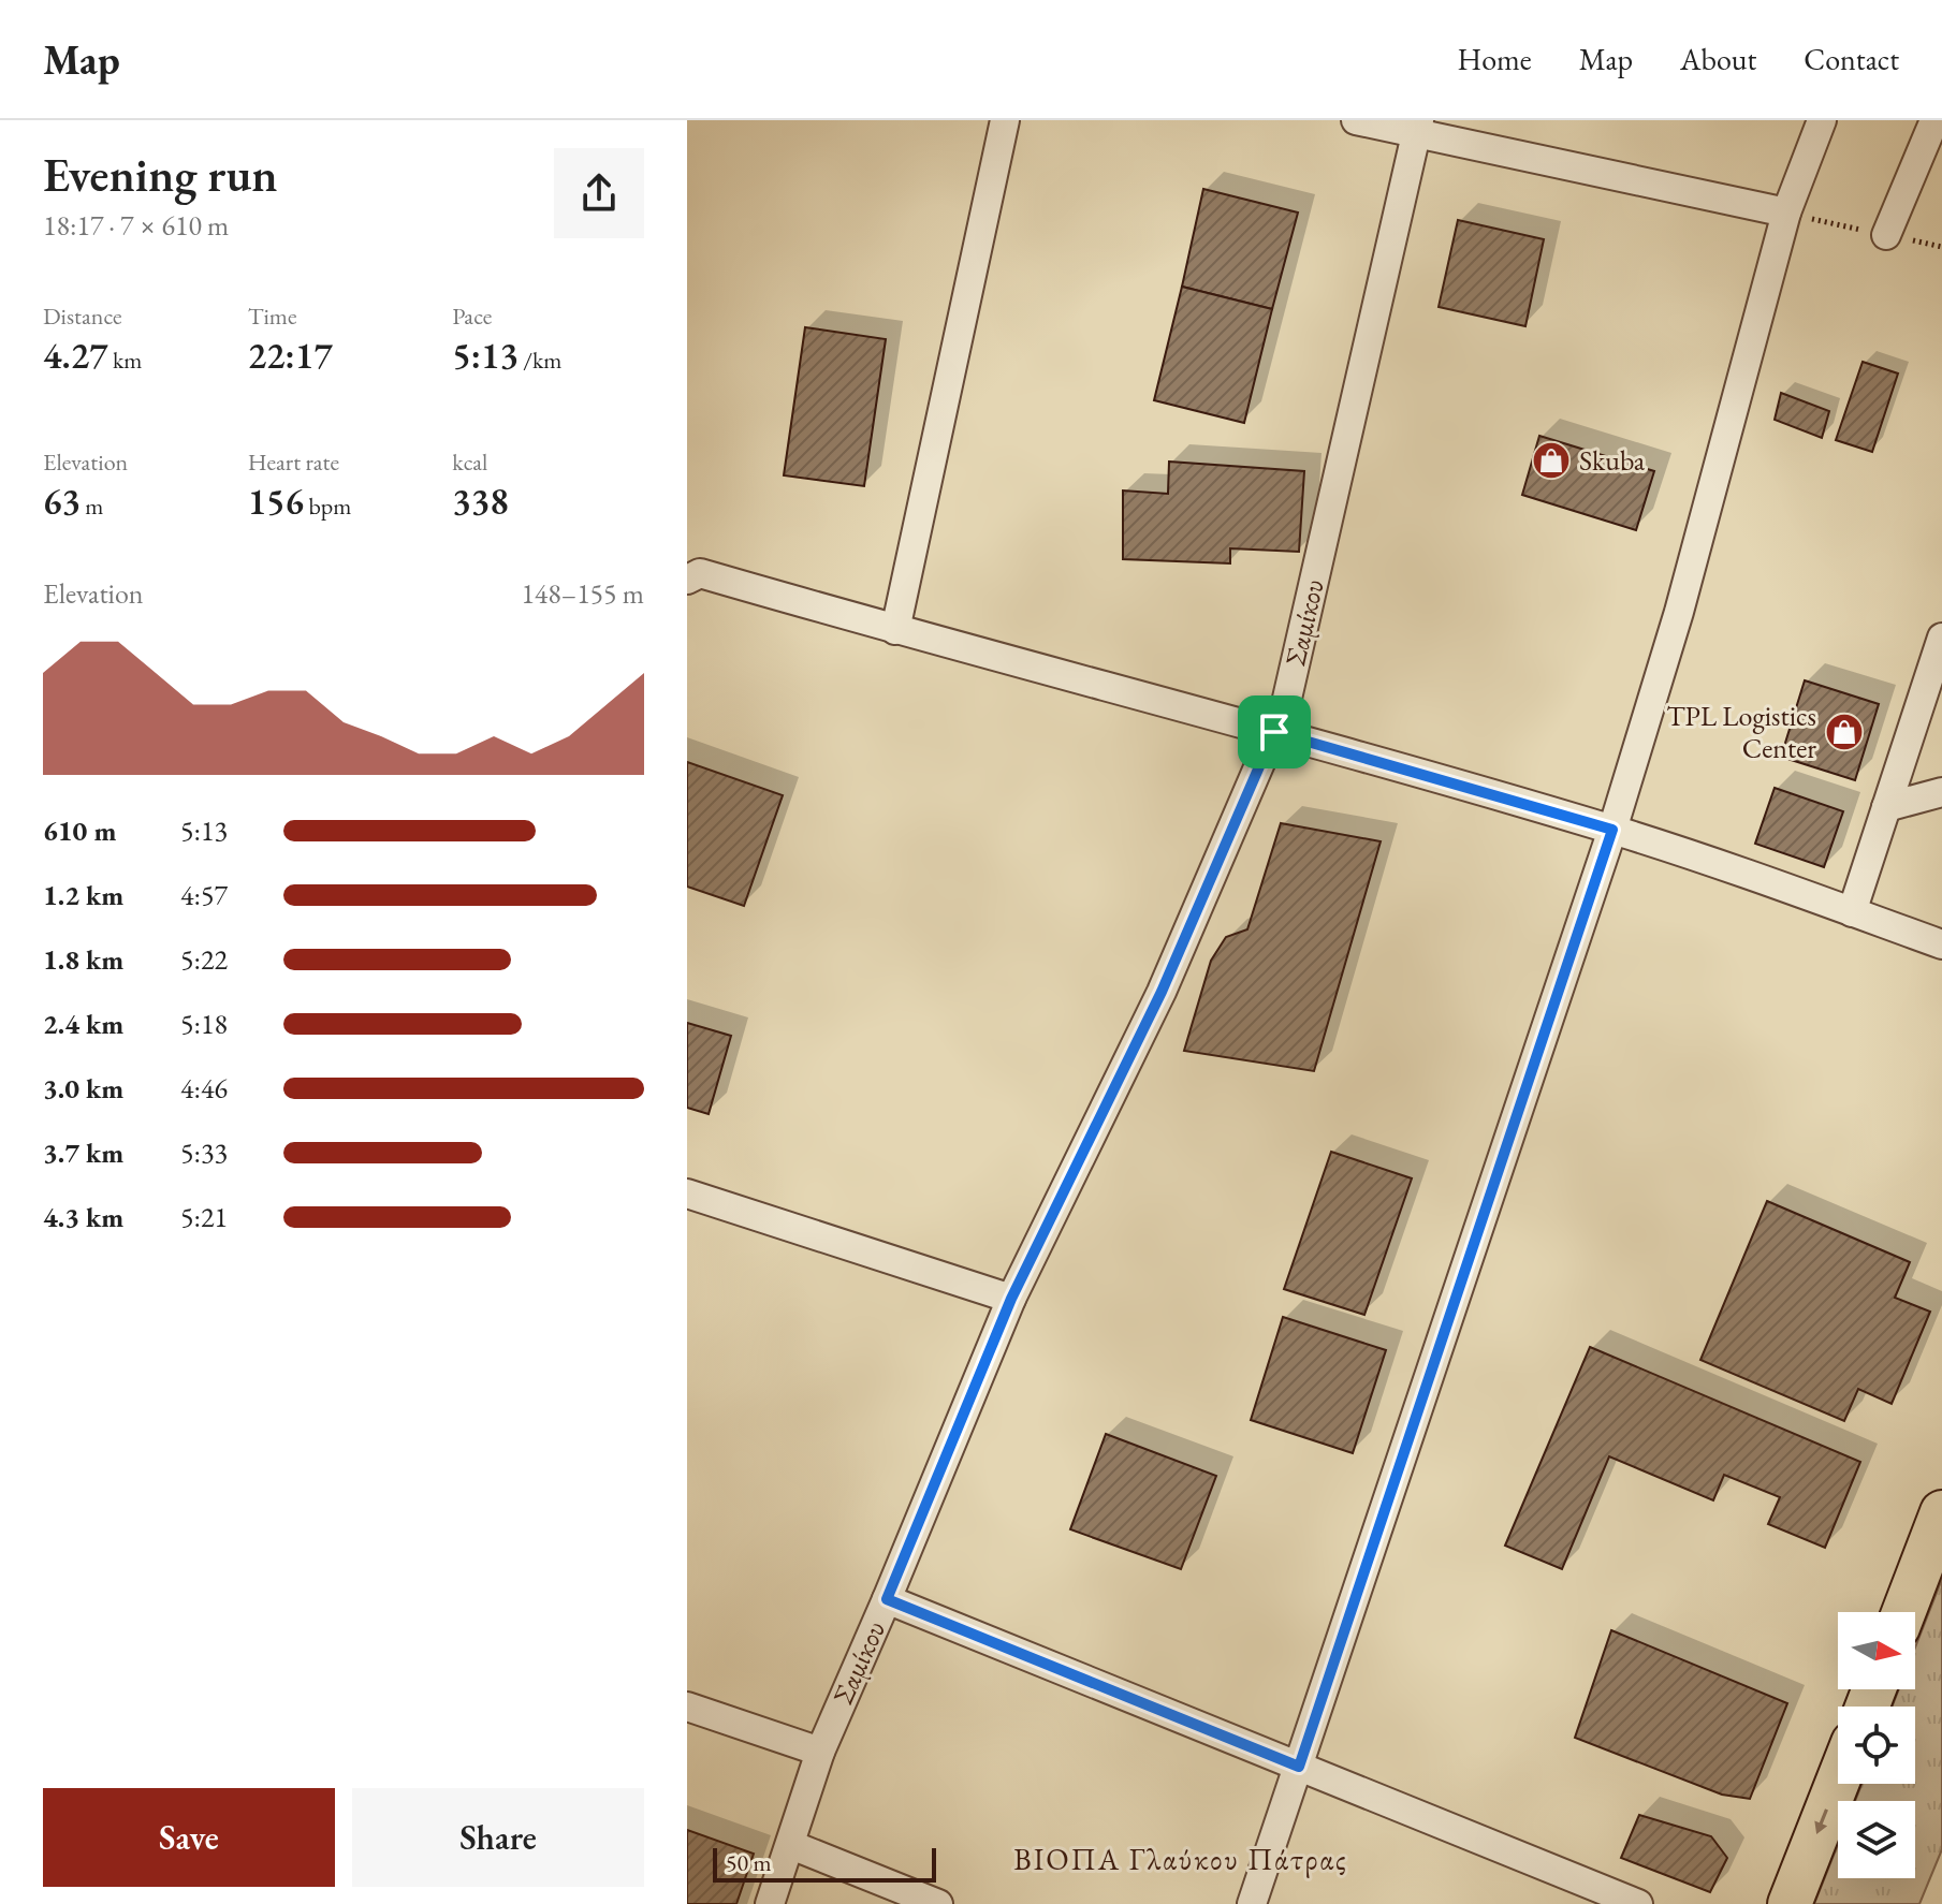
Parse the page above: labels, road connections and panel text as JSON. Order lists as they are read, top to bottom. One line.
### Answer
{"streets":{"street":["Σαμίκου"]},"districts":["ΒΙΟΠΑ Γλαύκου Πάτρας"],"places":{"shop":["Skuba","TPL Logistics Center"]},"scale_bar":"50 m","north":"right","page":{"header":"Map","nav":["Home","Map","About","Contact"],"heading":["Evening run","18:17 · 7 × 610 m"],"stats":[["Distance","4.27 km"],["Time","22:17"],["Pace","5:13 /km"],["Elevation","63 m"],["Heart rate","156 bpm"],["kcal","338"]],"chart":["Elevation","148–155 m"],"list":[{"name":"610 m","note":"5:13"},{"name":"1.2 km","note":"4:57"},{"name":"1.8 km","note":"5:22"},{"name":"2.4 km","note":"5:18"},{"name":"3.0 km","note":"4:46"},{"name":"3.7 km","note":"5:33"},{"name":"4.3 km","note":"5:21"}],"buttons":["Save","Share"],"scale":"50 m"}}
